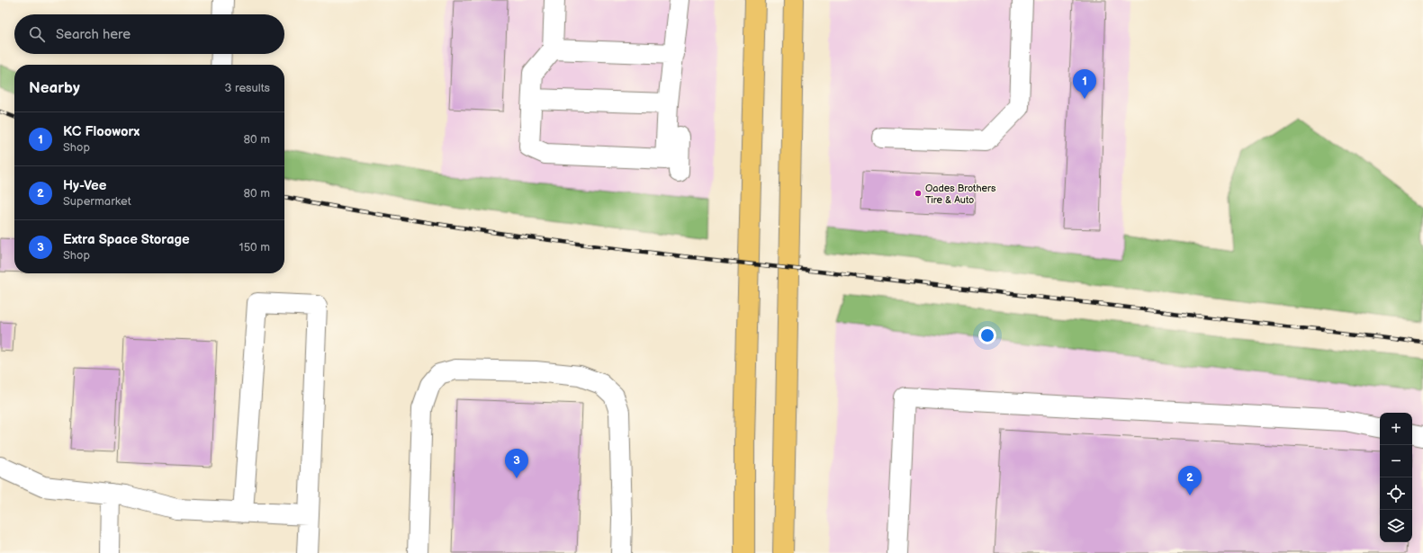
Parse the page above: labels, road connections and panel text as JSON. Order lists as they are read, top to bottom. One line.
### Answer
{"places":["Oades Brothers Tire & Auto"],"page":{"search":"Search here","heading":["Nearby","3 results"],"pins":["1","3","2"],"list":[{"mark":"1","name":"KC Flooworx","note":"Shop","value":"80 m"},{"mark":"2","name":"Hy-Vee","note":"Supermarket","value":"80 m"},{"mark":"3","name":"Extra Space Storage","note":"Shop","value":"150 m"}],"map_buttons":["+","−"]}}
